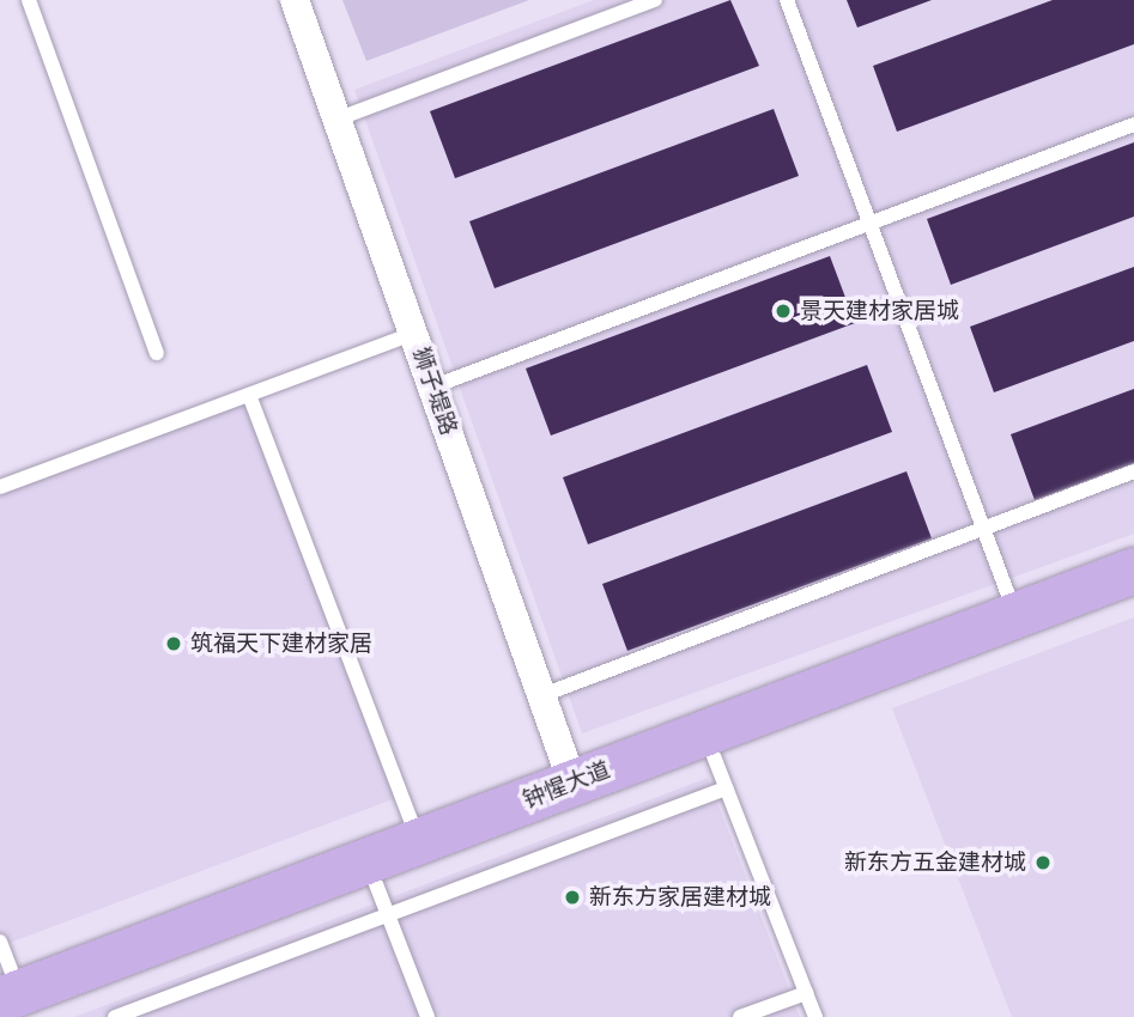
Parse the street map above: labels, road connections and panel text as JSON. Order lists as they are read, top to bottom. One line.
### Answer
{"streets":{"main road":["钟惺大道"],"street":["狮子堤路"]},"crossings":[["狮子堤路","钟惺大道"]],"places":["景天建材家居城","筑福天下建材家居","新东方五金建材城","新东方家居建材城"]}
